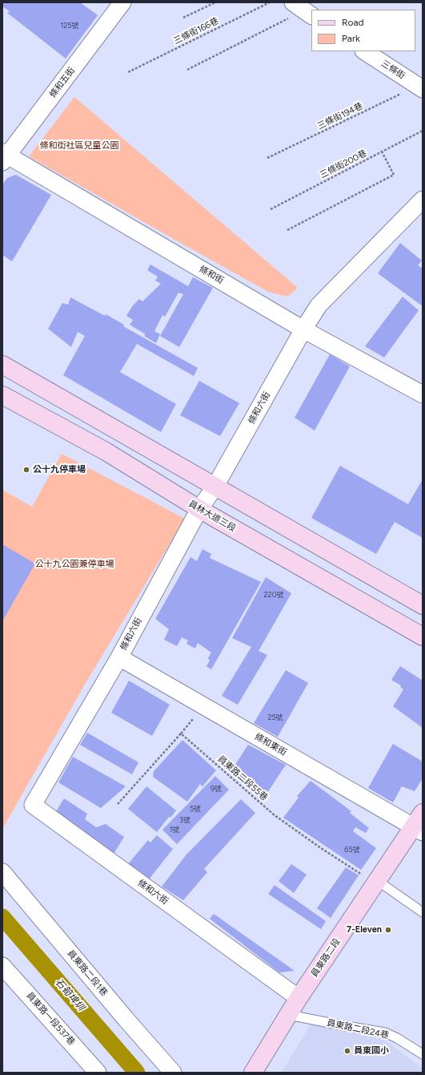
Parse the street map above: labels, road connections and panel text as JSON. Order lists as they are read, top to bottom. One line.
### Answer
{"streets":{"street":["三條街","條和五街","條和街","條和六街","員林大道三段","條和東街","員東路二段","員東路二段1巷","員東路一段537巷"],"lane":["員東路二段24巷"],"path":["三條街166巷","三條街194巷","三條街200巷","員東路二段55巷"]},"crossings":[["三條街","三條街194巷"],["條和五街","條和街"],["條和街","條和六街"],["條和六街","員林大道三段"],["條和六街","條和東街"],["條和六街","員東路二段"],["條和東街","員東路二段"],["員東路二段55巷","員東路二段"],["員東路二段","員東路二段24巷"]],"water":["石筍埤圳"],"parks":["條和街社區兒童公園","公十九公園兼停車場"],"places":["公十九停車場","7-Eleven","員東國小"],"house_numbers":["125號","220號","25號","9號","5號","3號","1號","65號"],"legend":["Road","Park"]}
